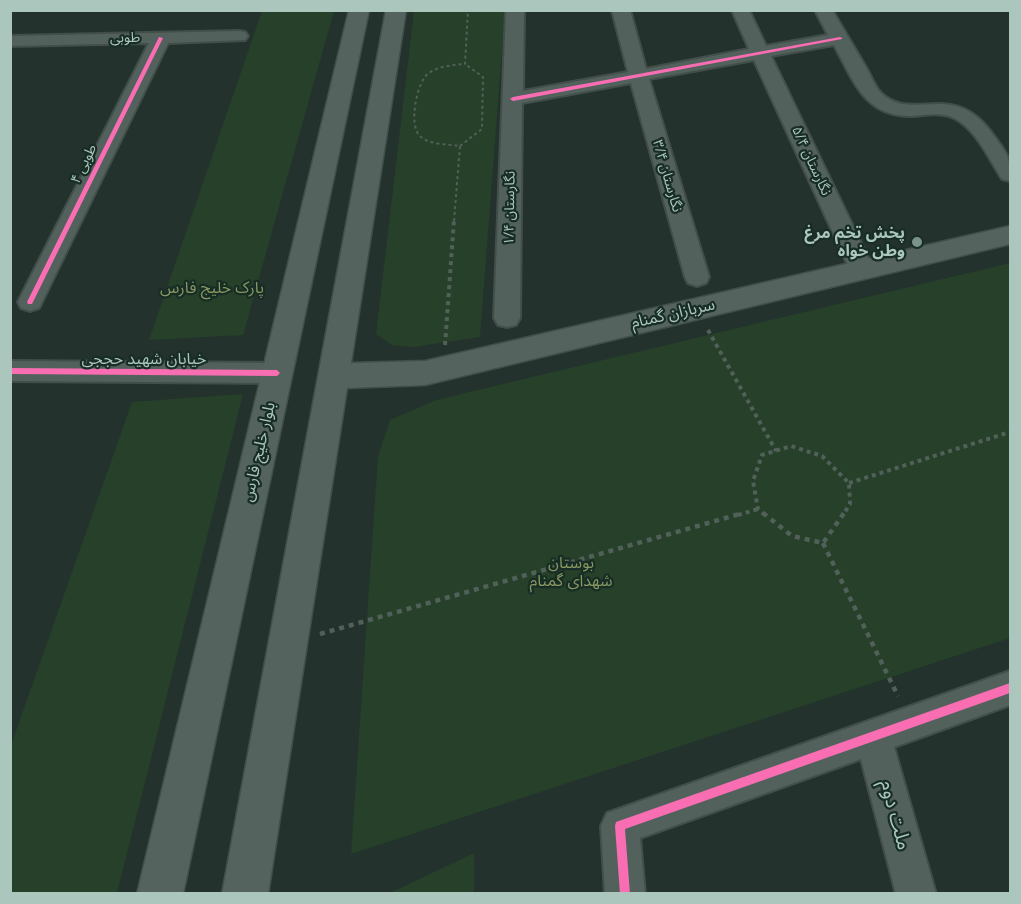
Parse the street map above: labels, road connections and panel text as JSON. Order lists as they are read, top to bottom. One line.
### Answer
{"streets":{"main road":["سربازان گمنام","بلوار خلیج فارس"],"street":["طوبی","نگارستان ۵/۴","طوبی ۴","نگارستان ۳/۴","نگارستان ۱/۴","خیابان شهید حججی","ملت دوم"]},"crossings":[["طوبی","طوبی ۴"],["نگارستان ۵/۴","سربازان گمنام"],["خیابان شهید حججی","بلوار خلیج فارس"]],"parks":["پارک خلیج فارس","بوستان شهدای گمنام"],"places":["پخش تخم مرغ وطن خواه"]}
